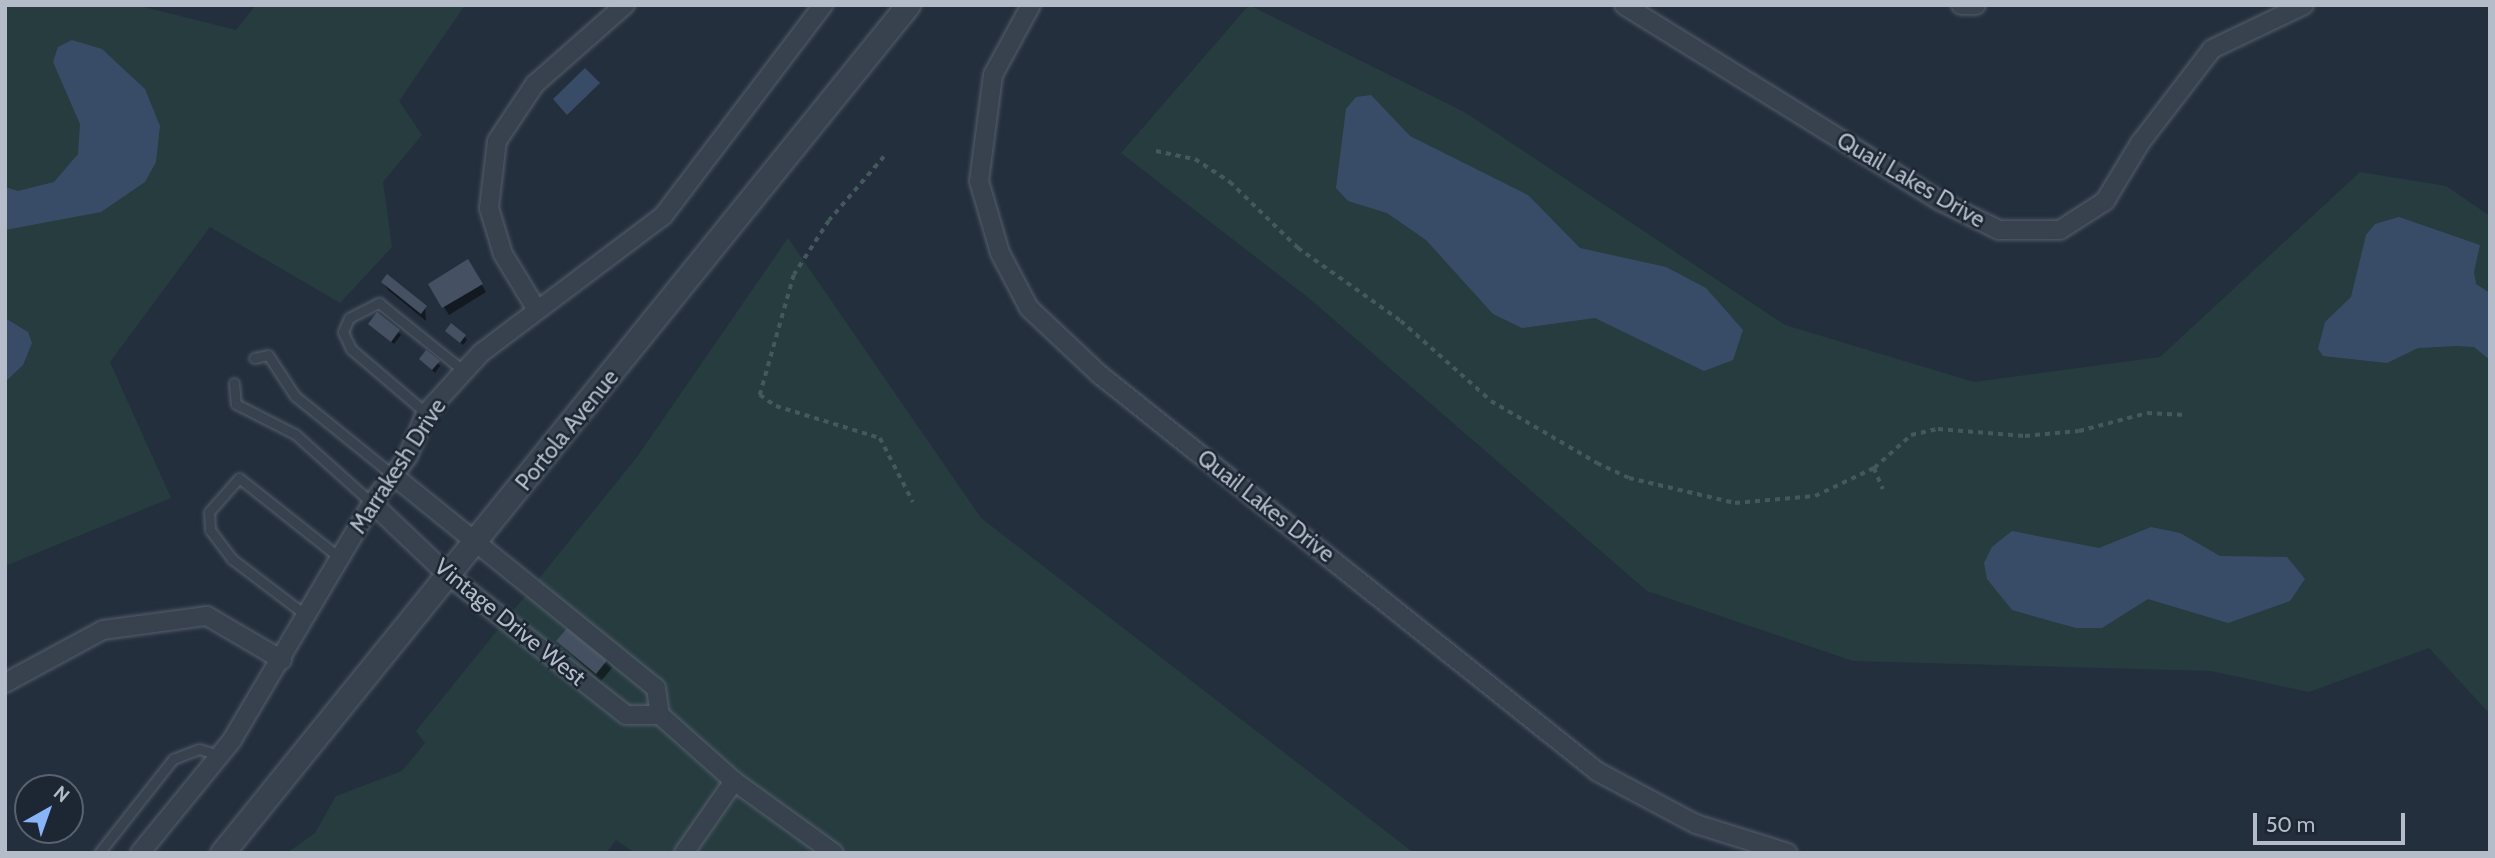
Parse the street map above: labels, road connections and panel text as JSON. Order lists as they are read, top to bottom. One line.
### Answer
{"streets":{"street":["Quail Lakes Drive","Portola Avenue","Marrakesh Drive","Vintage Drive West"]},"crossings":[["Portola Avenue","Vintage Drive West"],["Marrakesh Drive","Vintage Drive West"]],"scale_bar":"50 m","north":"top right"}
